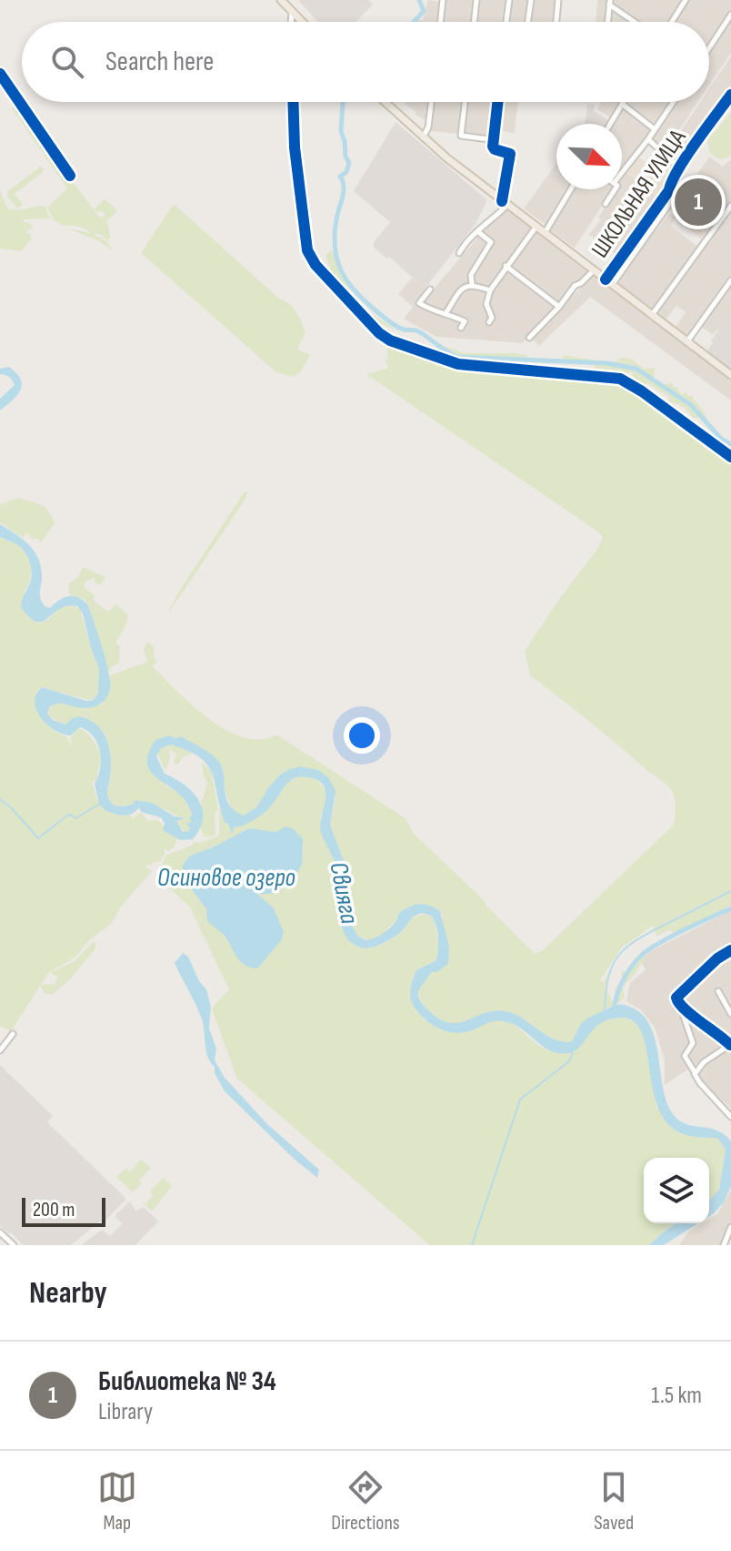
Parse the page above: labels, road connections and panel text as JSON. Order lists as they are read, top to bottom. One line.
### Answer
{"streets":{"street":["ШКОЛЬНАЯ УЛИЦА"]},"water":["Осиновое озеро","Свияга"],"scale_bar":"200 m","north":"bottom right","page":{"search":"Search here","pins":"1","scale":"200 m","heading":"Nearby","list":[{"mark":"1","name":"Библиотека № 34","note":"Library","value":"1.5 km"}],"nav":["Map","Directions","Saved"]}}
